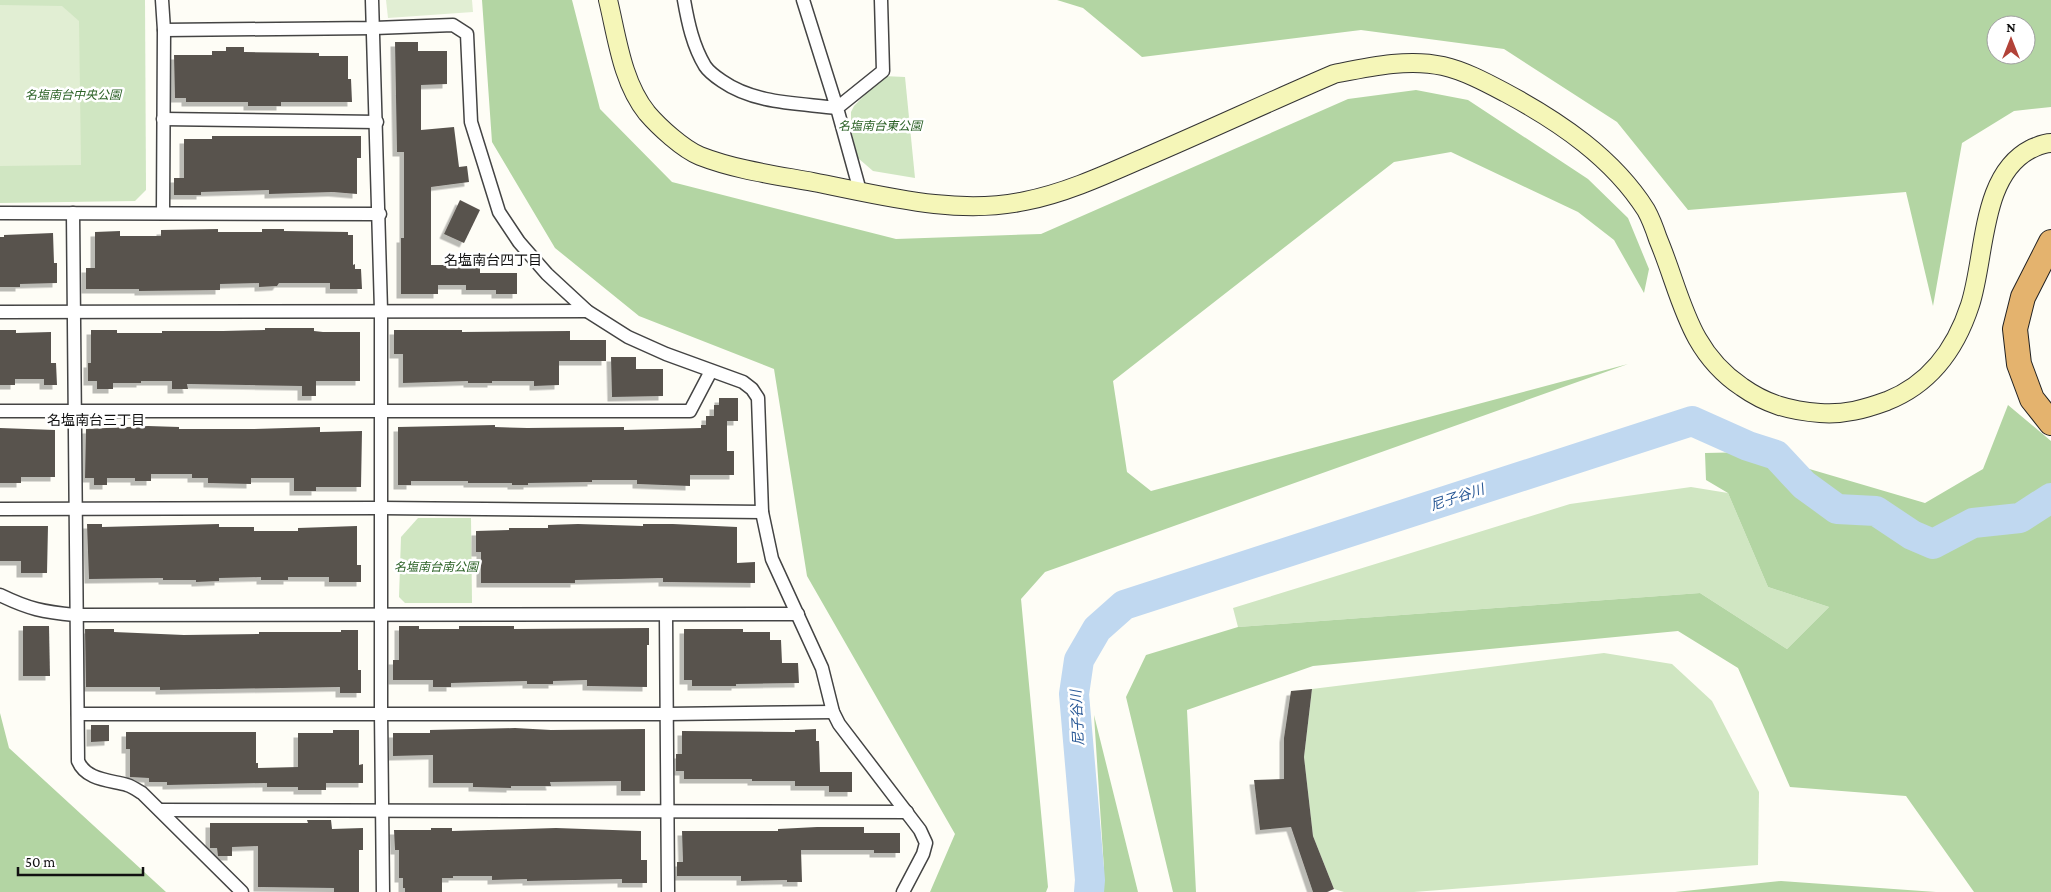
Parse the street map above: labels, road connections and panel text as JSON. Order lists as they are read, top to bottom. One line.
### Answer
{"districts":["名塩南台四丁目","名塩南台三丁目"],"water":["尼子谷川"],"parks":["名塩南台中央公園","名塩南台東公園","名塩南台南公園"],"scale_bar":"50 m","north":"top"}
